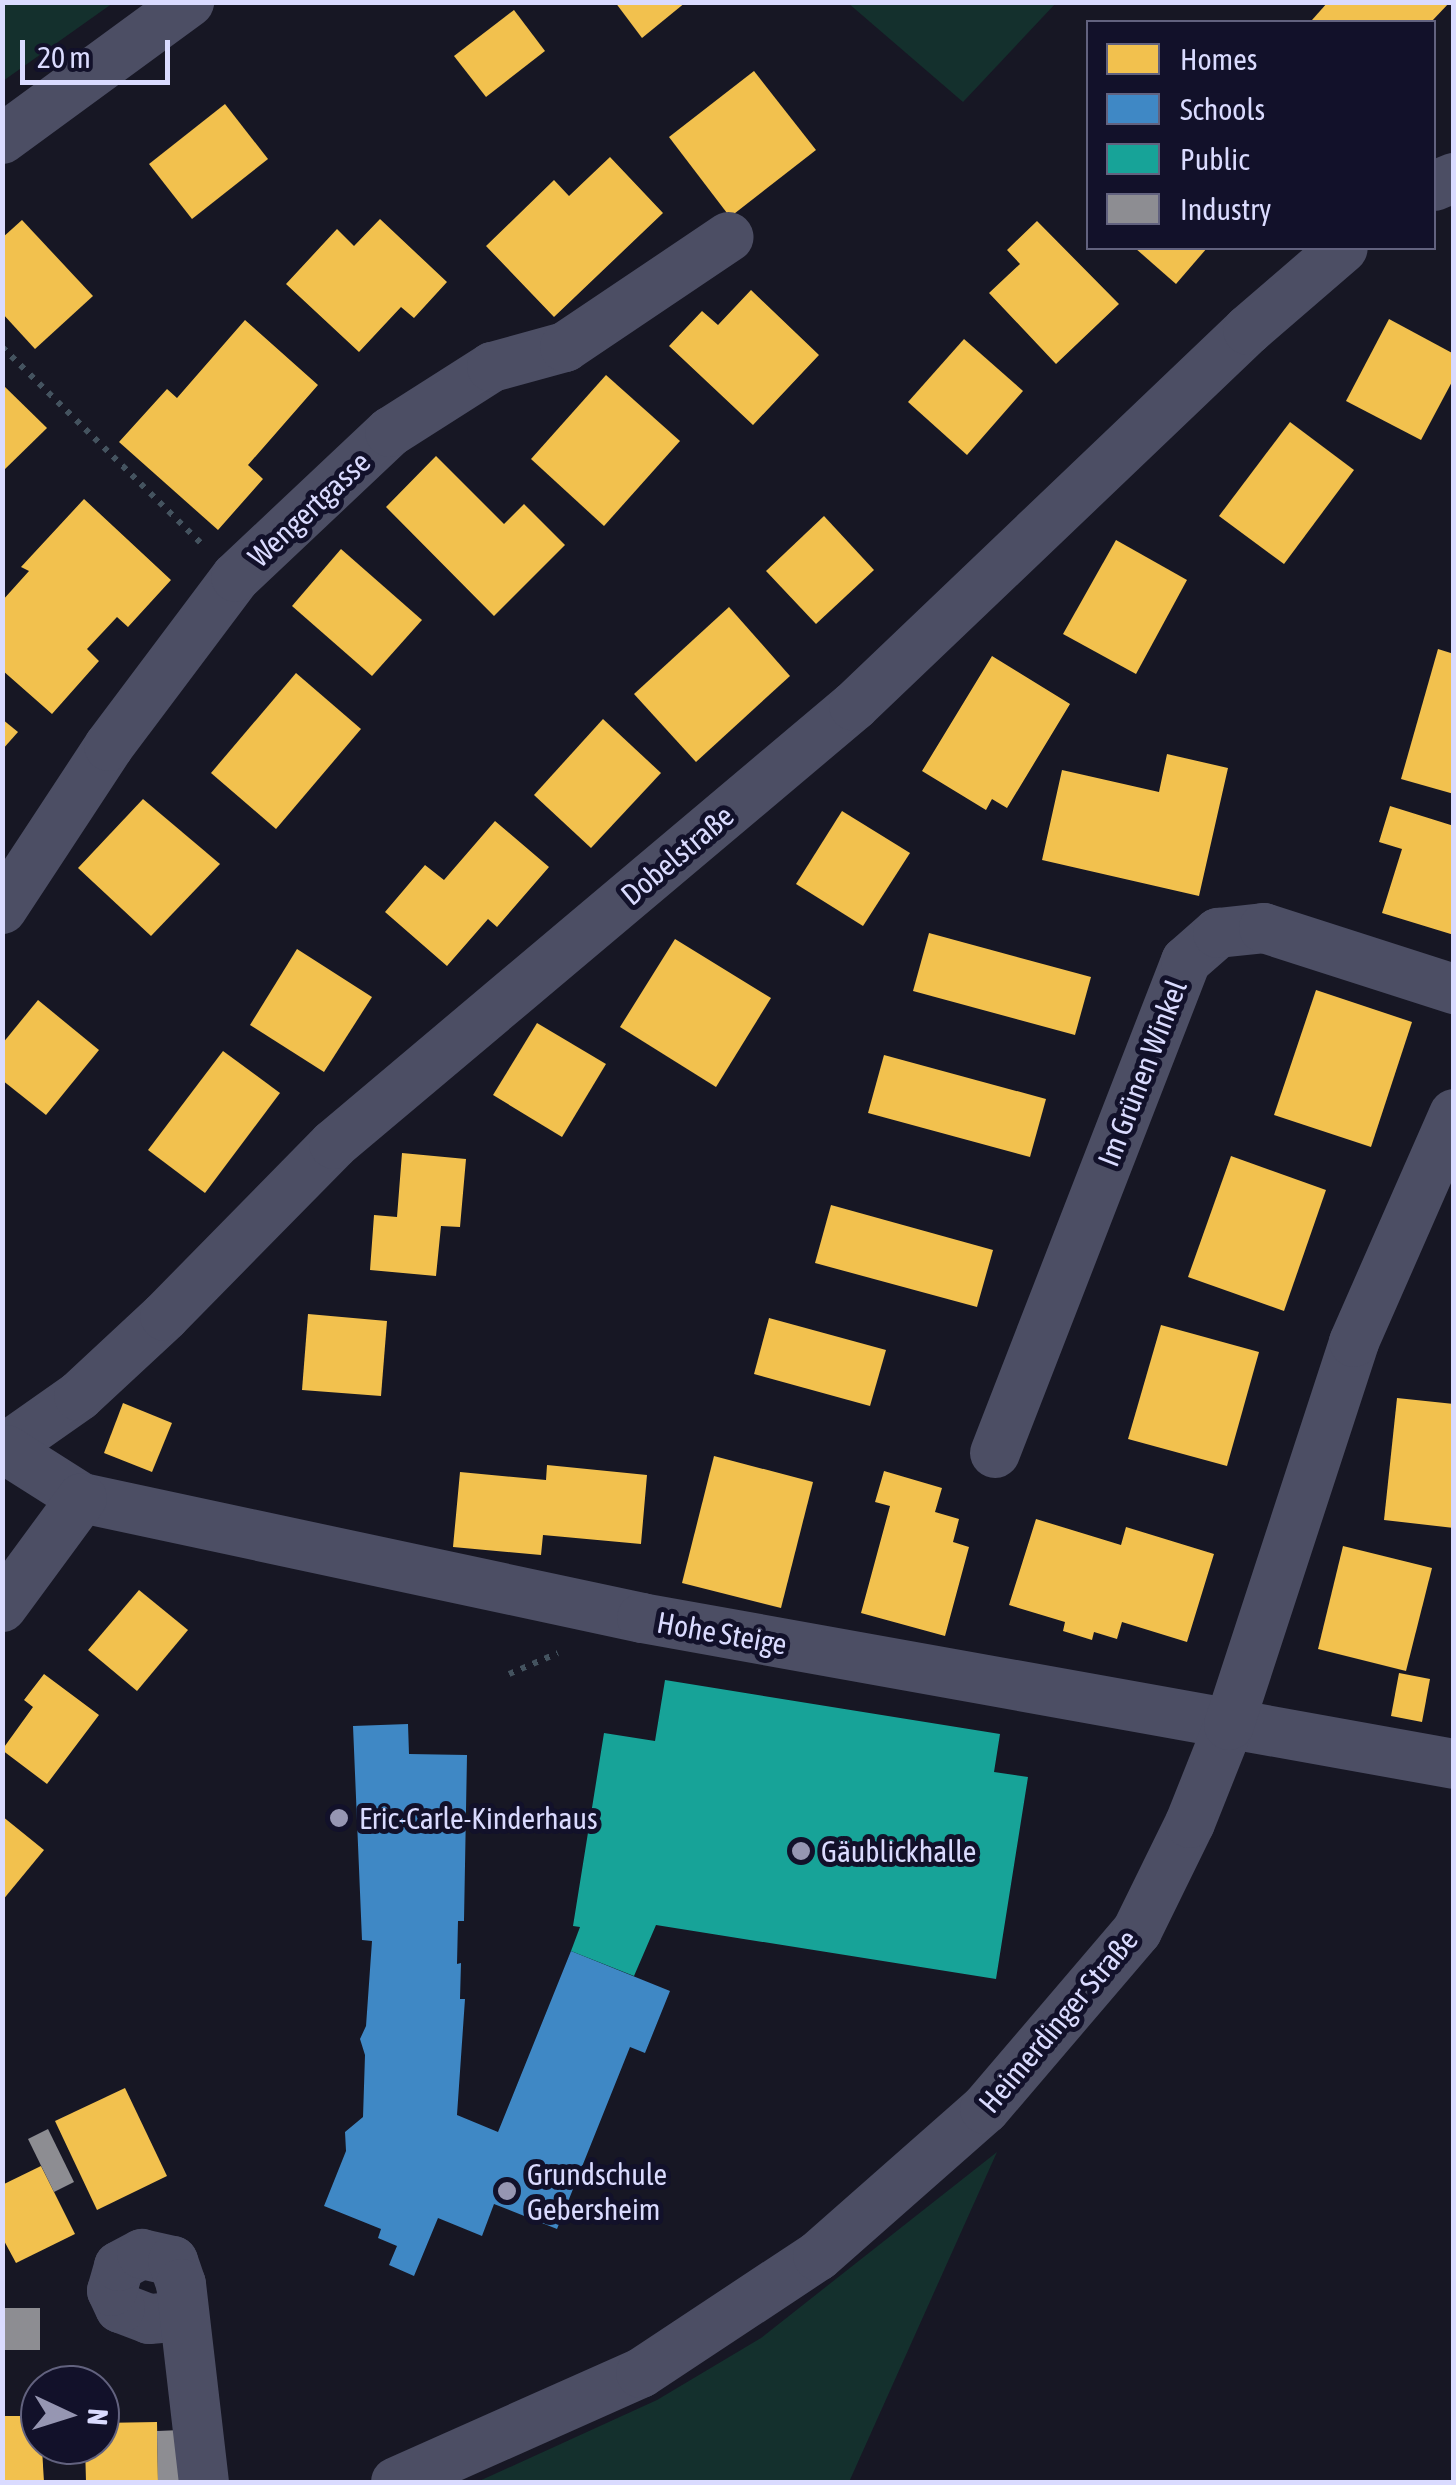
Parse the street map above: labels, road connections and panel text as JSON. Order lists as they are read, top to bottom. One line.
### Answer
{"streets":{"street":["Wengertgasse","Dobelstraße","Im Grünen Winkel","Hohe Steige","Heimerdinger Straße"]},"crossings":[["Dobelstraße","Hohe Steige"],["Hohe Steige","Heimerdinger Straße"]],"places":["Eric-Carle-Kinderhaus","Gäublickhalle","Grundschule Gebersheim"],"legend":["Homes","Schools","Public","Industry"],"scale_bar":"20 m","north":"right"}
